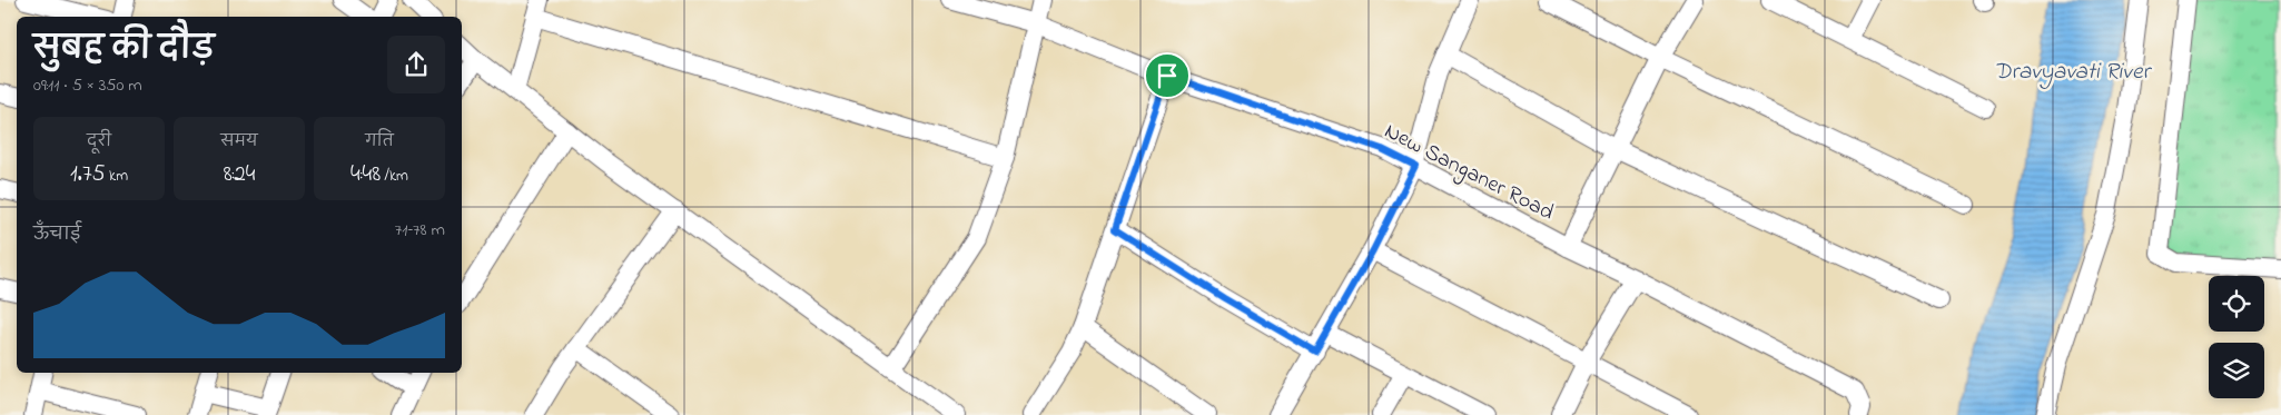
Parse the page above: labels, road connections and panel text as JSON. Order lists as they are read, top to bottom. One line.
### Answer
{"streets":{"street":["New Sanganer Road"]},"water":["Dravyavati River"],"page":{"heading":["सुबह की दौड़","09:11 · 5 × 350 m"],"stats":[["दूरी","1.75 km"],["समय","8:24"],["गति","4:48 /km"]],"chart":["ऊँचाई","71–78 m"]}}
